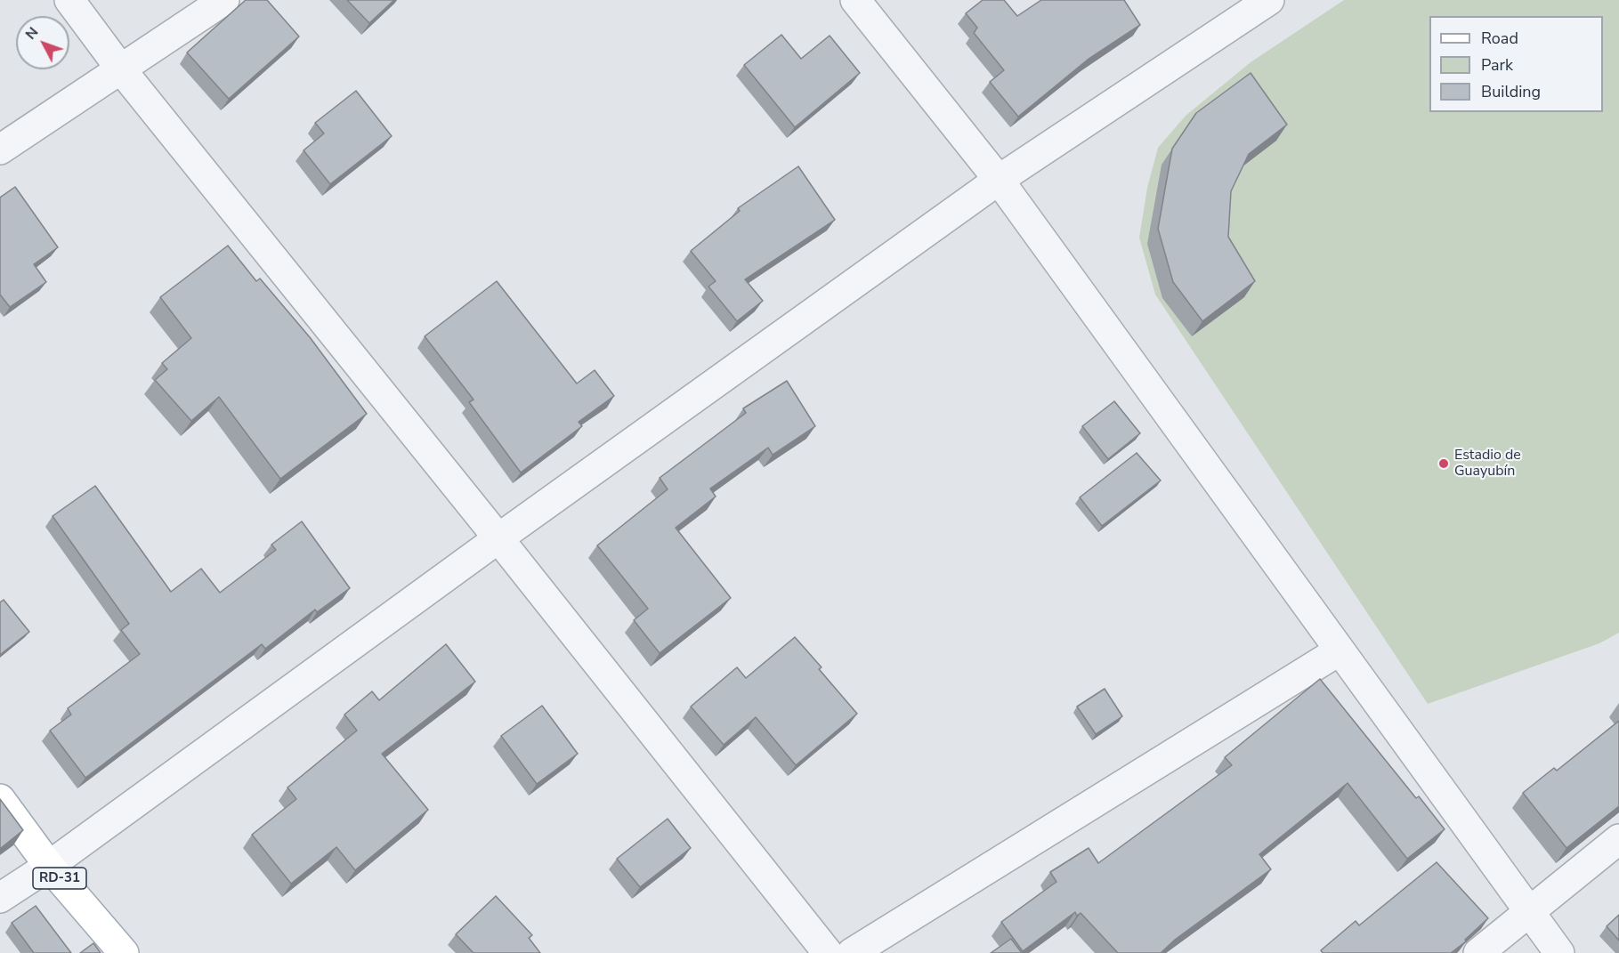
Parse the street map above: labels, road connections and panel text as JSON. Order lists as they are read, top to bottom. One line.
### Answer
{"streets":{"main road":["RD-31"]},"places":["Estadio de Guayubín"],"legend":["Road","Park","Building"],"north":"top left"}
